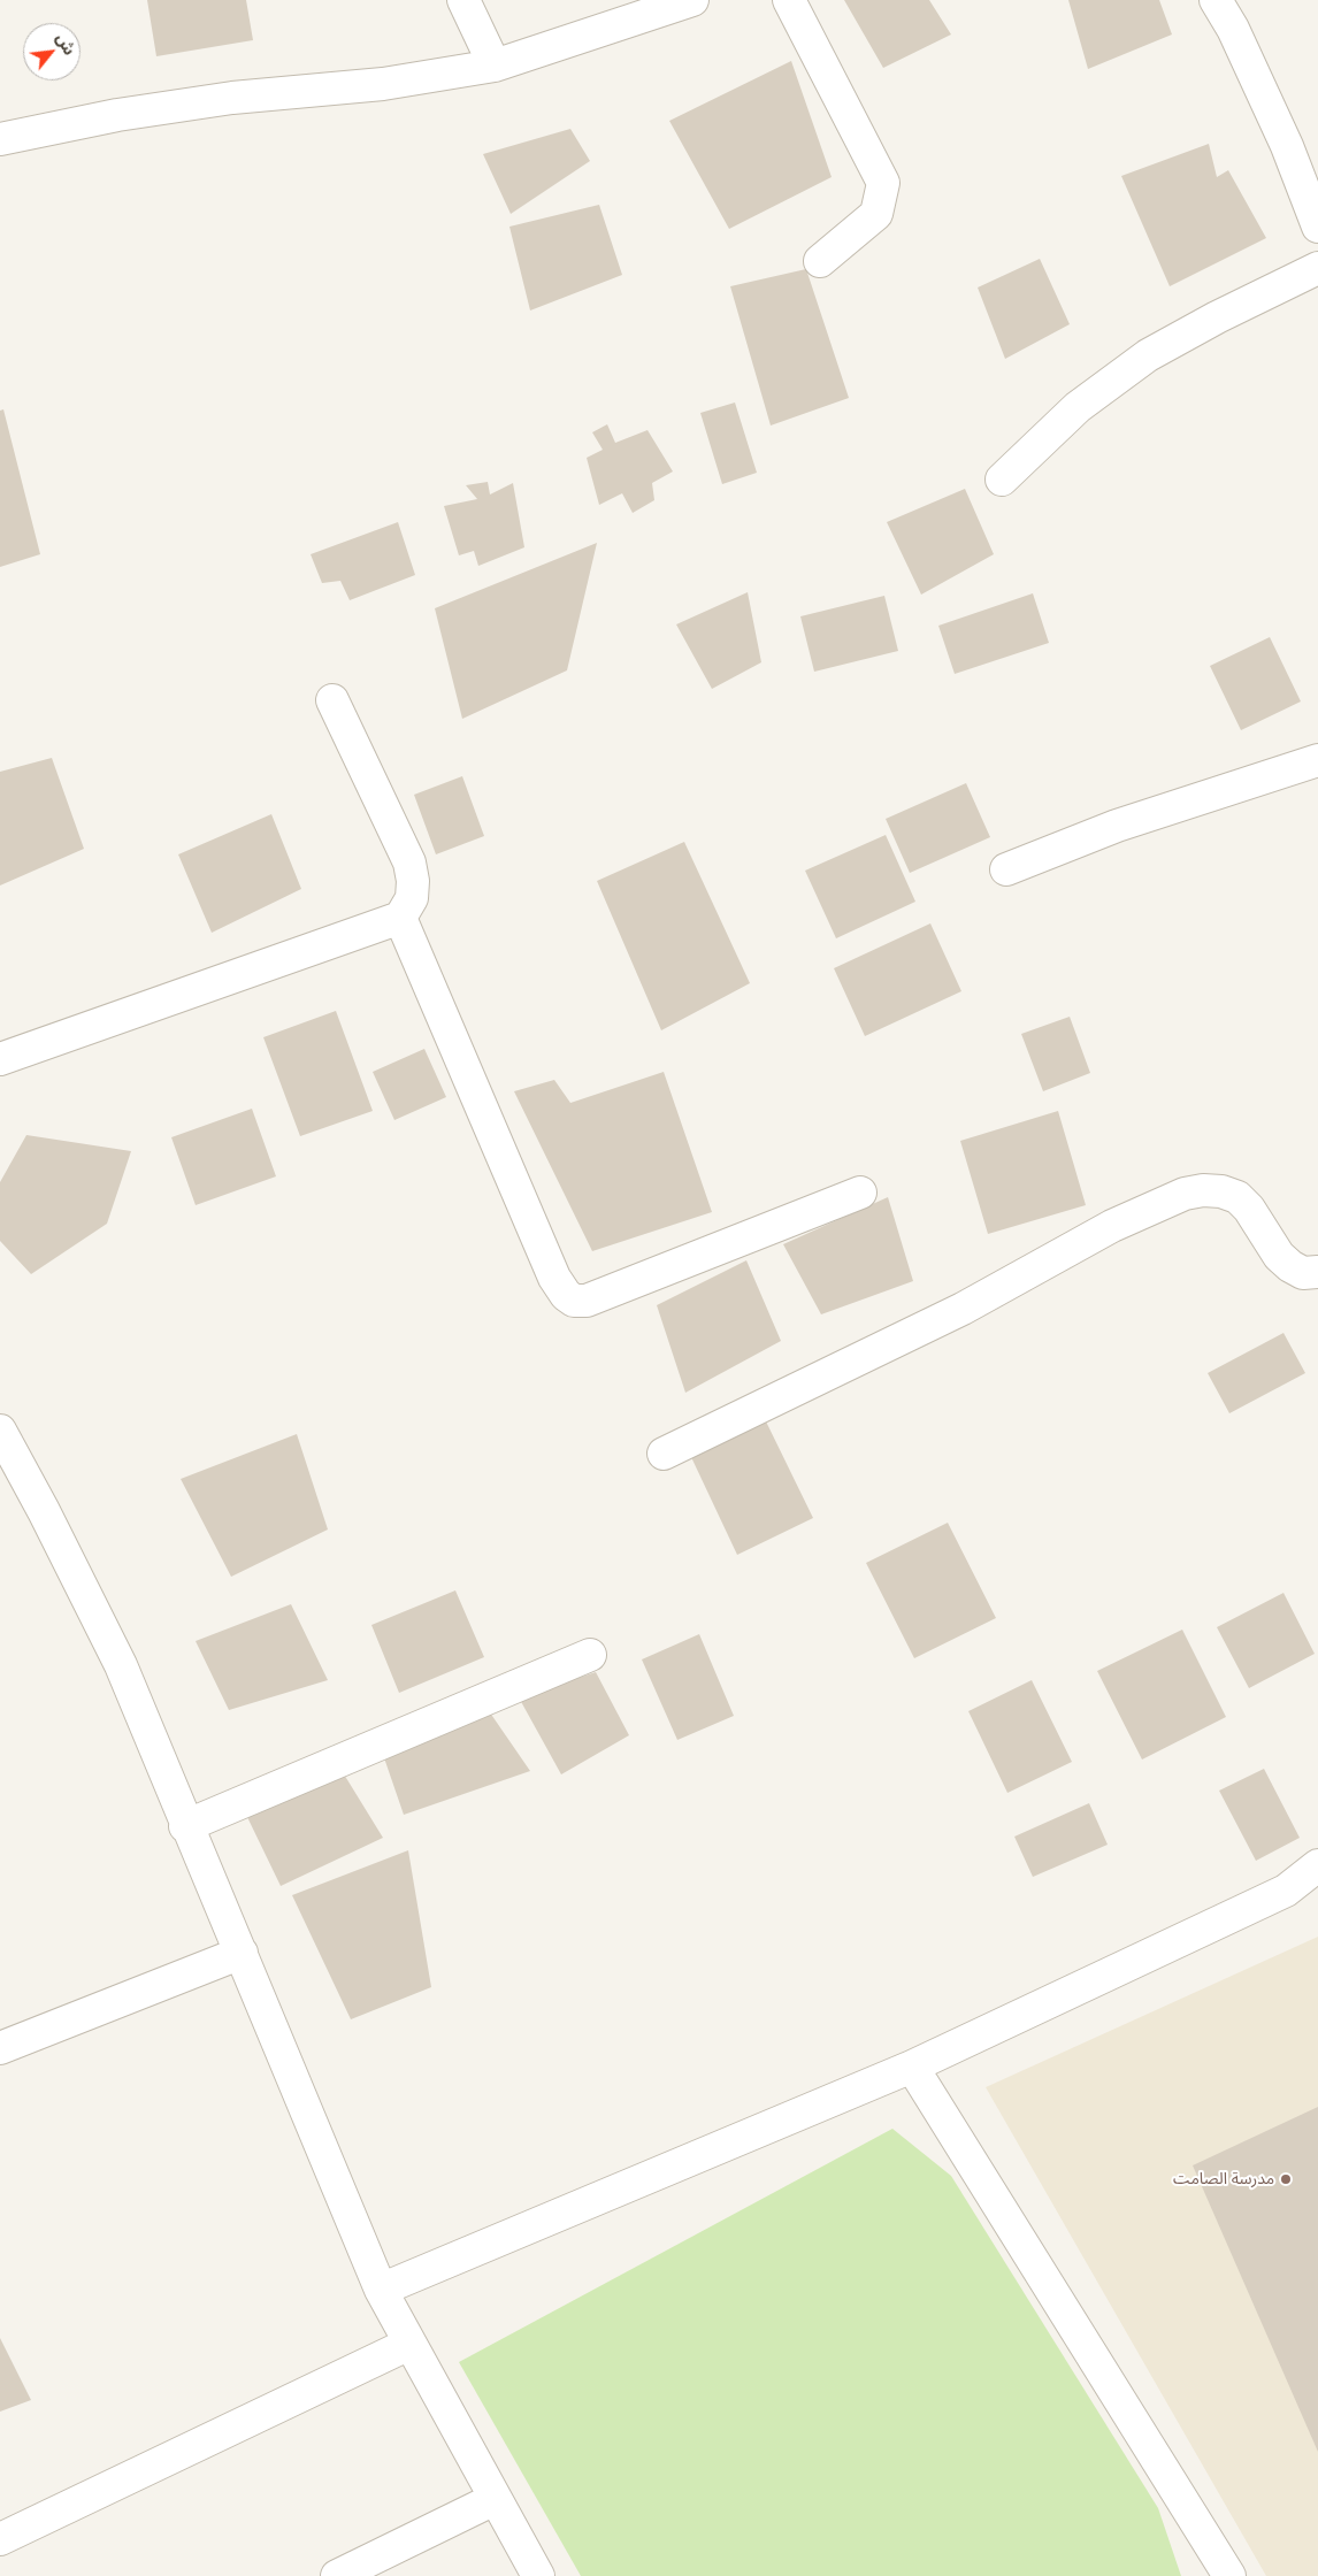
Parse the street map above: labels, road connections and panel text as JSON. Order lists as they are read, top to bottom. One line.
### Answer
{"places":["مدرسة الصامت"],"north":"top right"}
